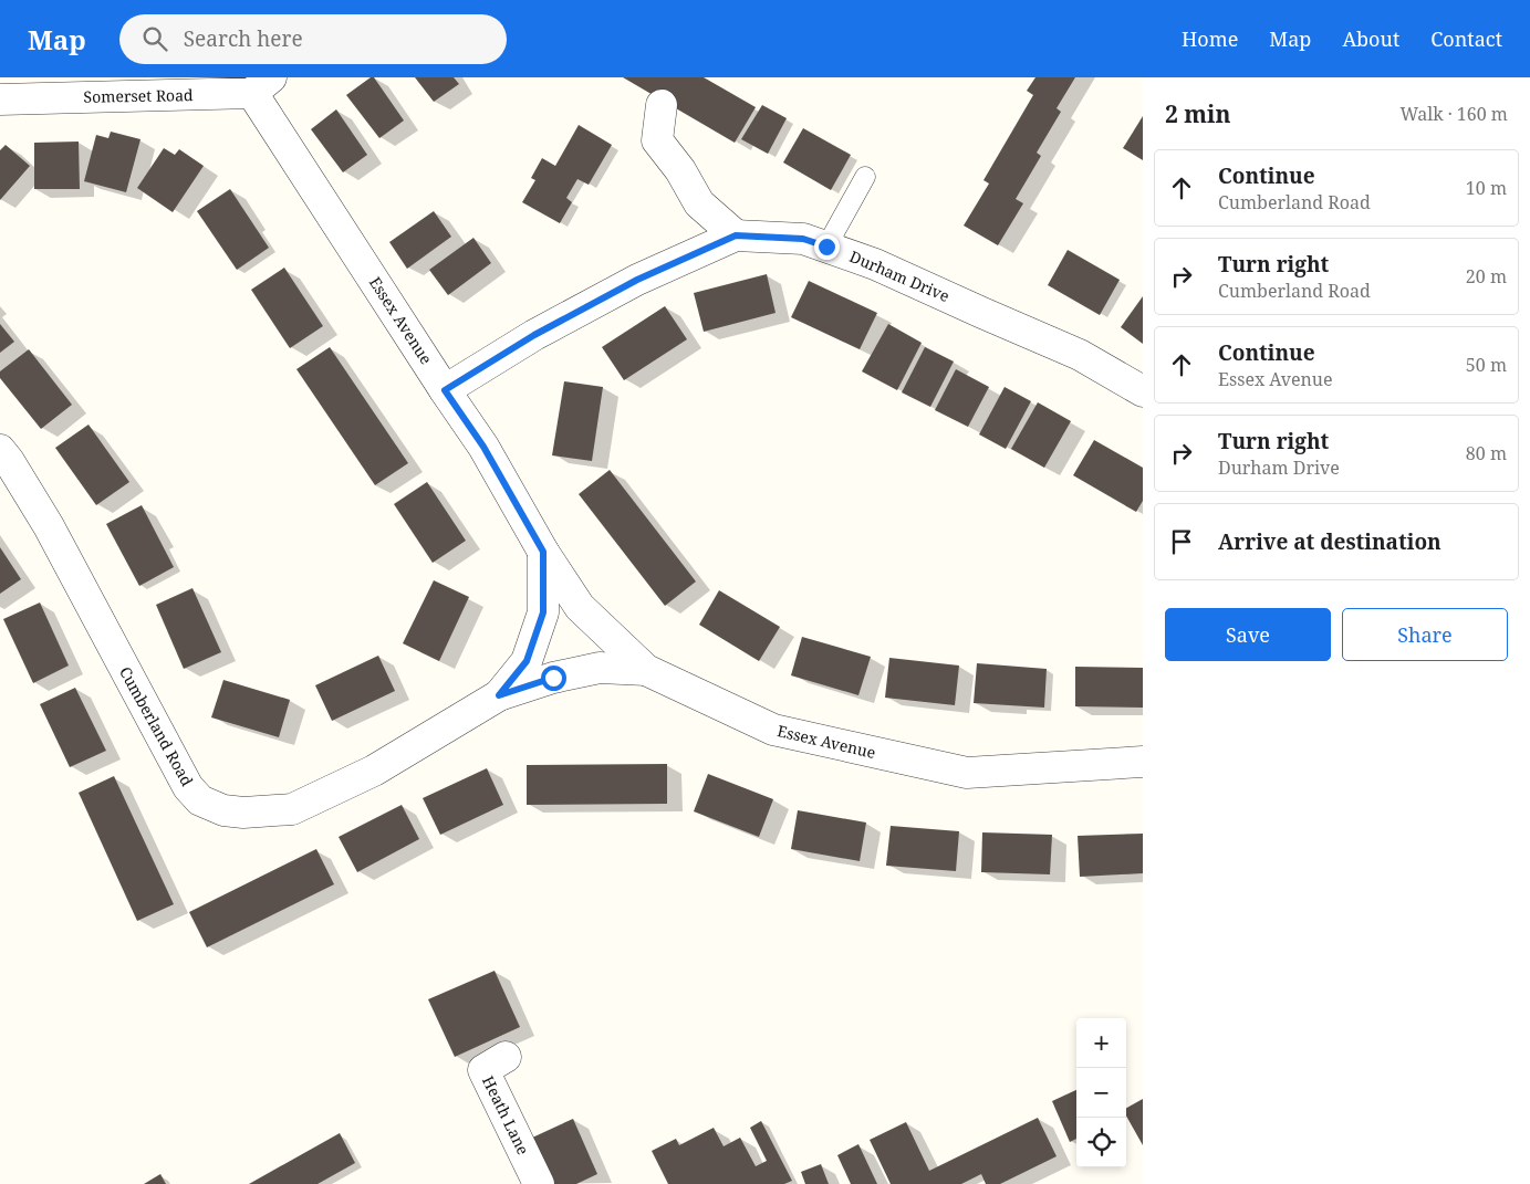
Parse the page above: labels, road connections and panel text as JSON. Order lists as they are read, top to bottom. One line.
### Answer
{"streets":{"street":["Somerset Road","Durham Drive","Essex Avenue","Cumberland Road","Heath Lane"]},"crossings":[["Somerset Road","Essex Avenue"],["Durham Drive","Essex Avenue"],["Essex Avenue","Cumberland Road"]],"page":{"header":"Map","search":"Search here","nav":["Home","Map","About","Contact"],"heading":["2 min","Walk · 160 m"],"list":[["Continue","Cumberland Road","10 m"],["Turn right","Cumberland Road","20 m"],["Continue","Essex Avenue","50 m"],["Turn right","Durham Drive","80 m"],"Arrive at destination"],"buttons":["Save","Share"],"map_buttons":["+","−"]}}
